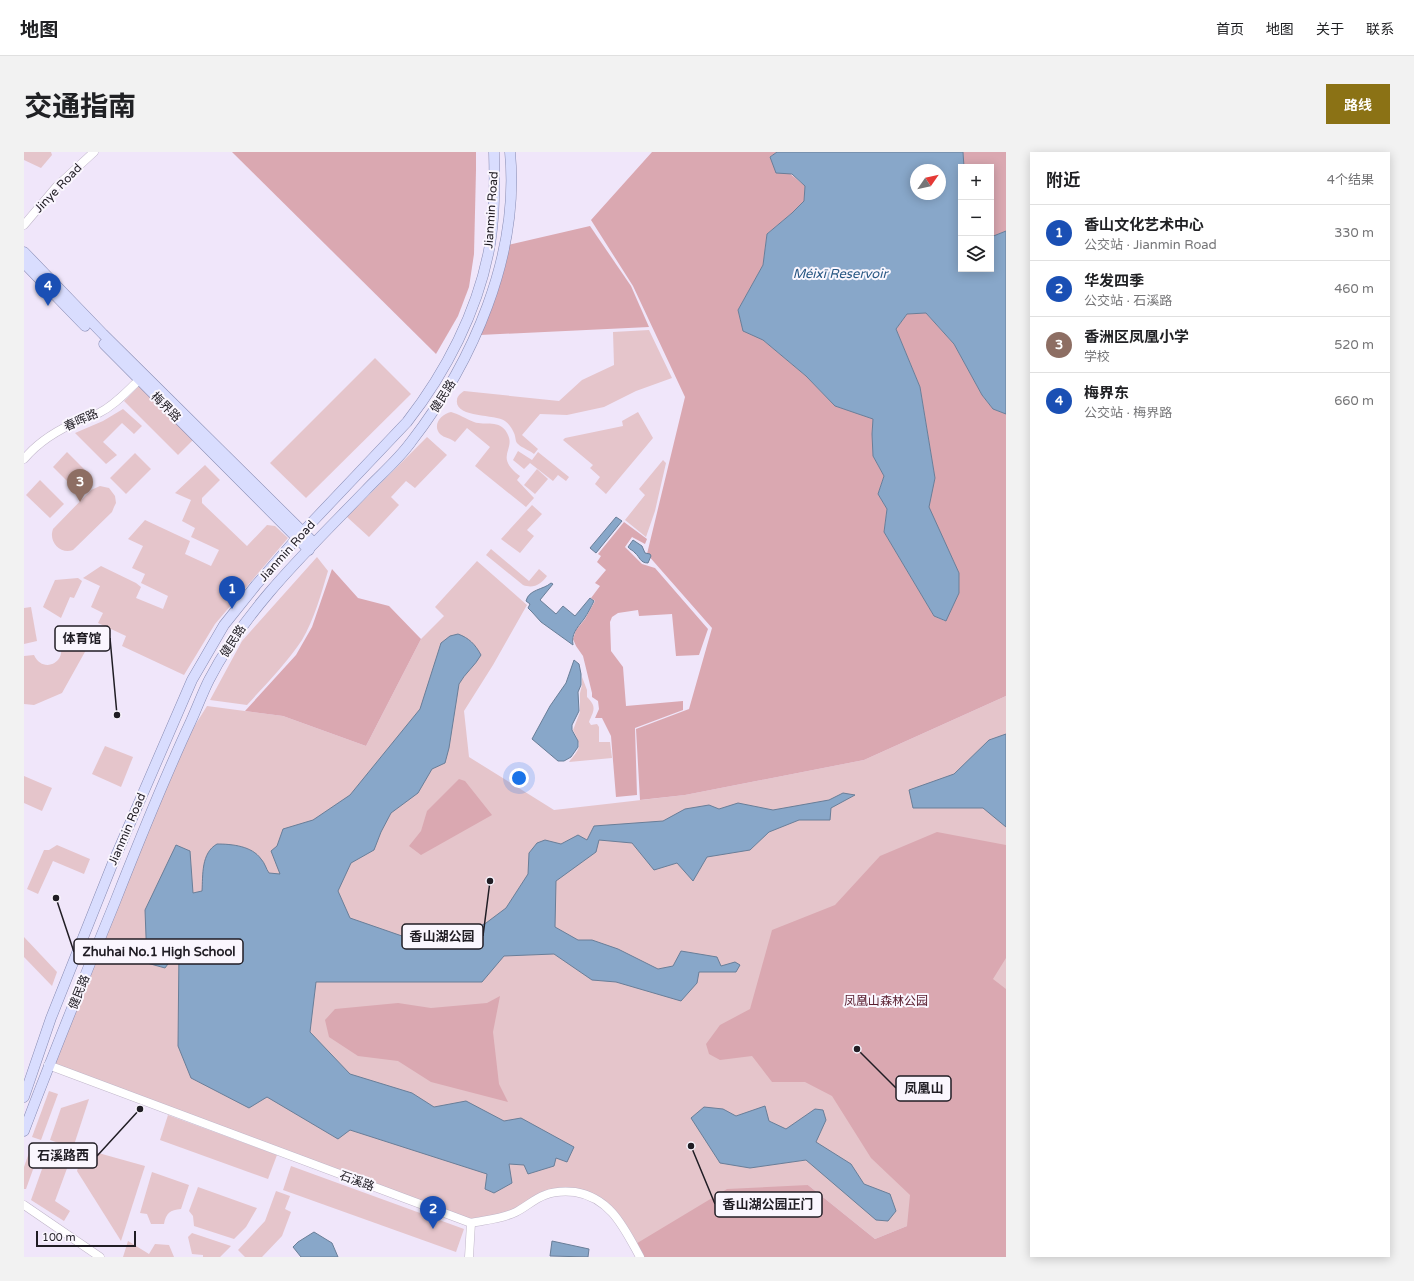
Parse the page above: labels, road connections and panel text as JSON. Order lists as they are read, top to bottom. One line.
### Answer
{"streets":{"main road":["Jianmin Road","健民路","梅界路"],"street":["Jinye Road","春晖路","石溪路"]},"crossings":[["Jianmin Road","梅界路"],["健民路","石溪路"],["梅界路","春晖路"]],"water":["Méixī Reservoir"],"parks":["凤凰山森林公园"],"places":["体育馆","香山湖公园","Zhuhai No.1 High School","凤凰山","石溪路西","香山湖公园正门"],"scale_bar":"100 m","north":"top right","page":{"header":"地图","nav":["首页","地图","关于","联系"],"title":"交通指南","buttons":"路线","heading":["附近","4个结果"],"map_buttons":["+","−"],"list":[{"mark":"1","name":"香山文化艺术中心","note":"公交站 · Jianmin Road","value":"330 m"},{"mark":"2","name":"华发四季","note":"公交站 · 石溪路","value":"460 m"},{"mark":"3","name":"香洲区凤凰小学","note":"学校","value":"520 m"},{"mark":"4","name":"梅界东","note":"公交站 · 梅界路","value":"660 m"}],"pins":["4","3","1","2"],"scale":"100 m"}}
